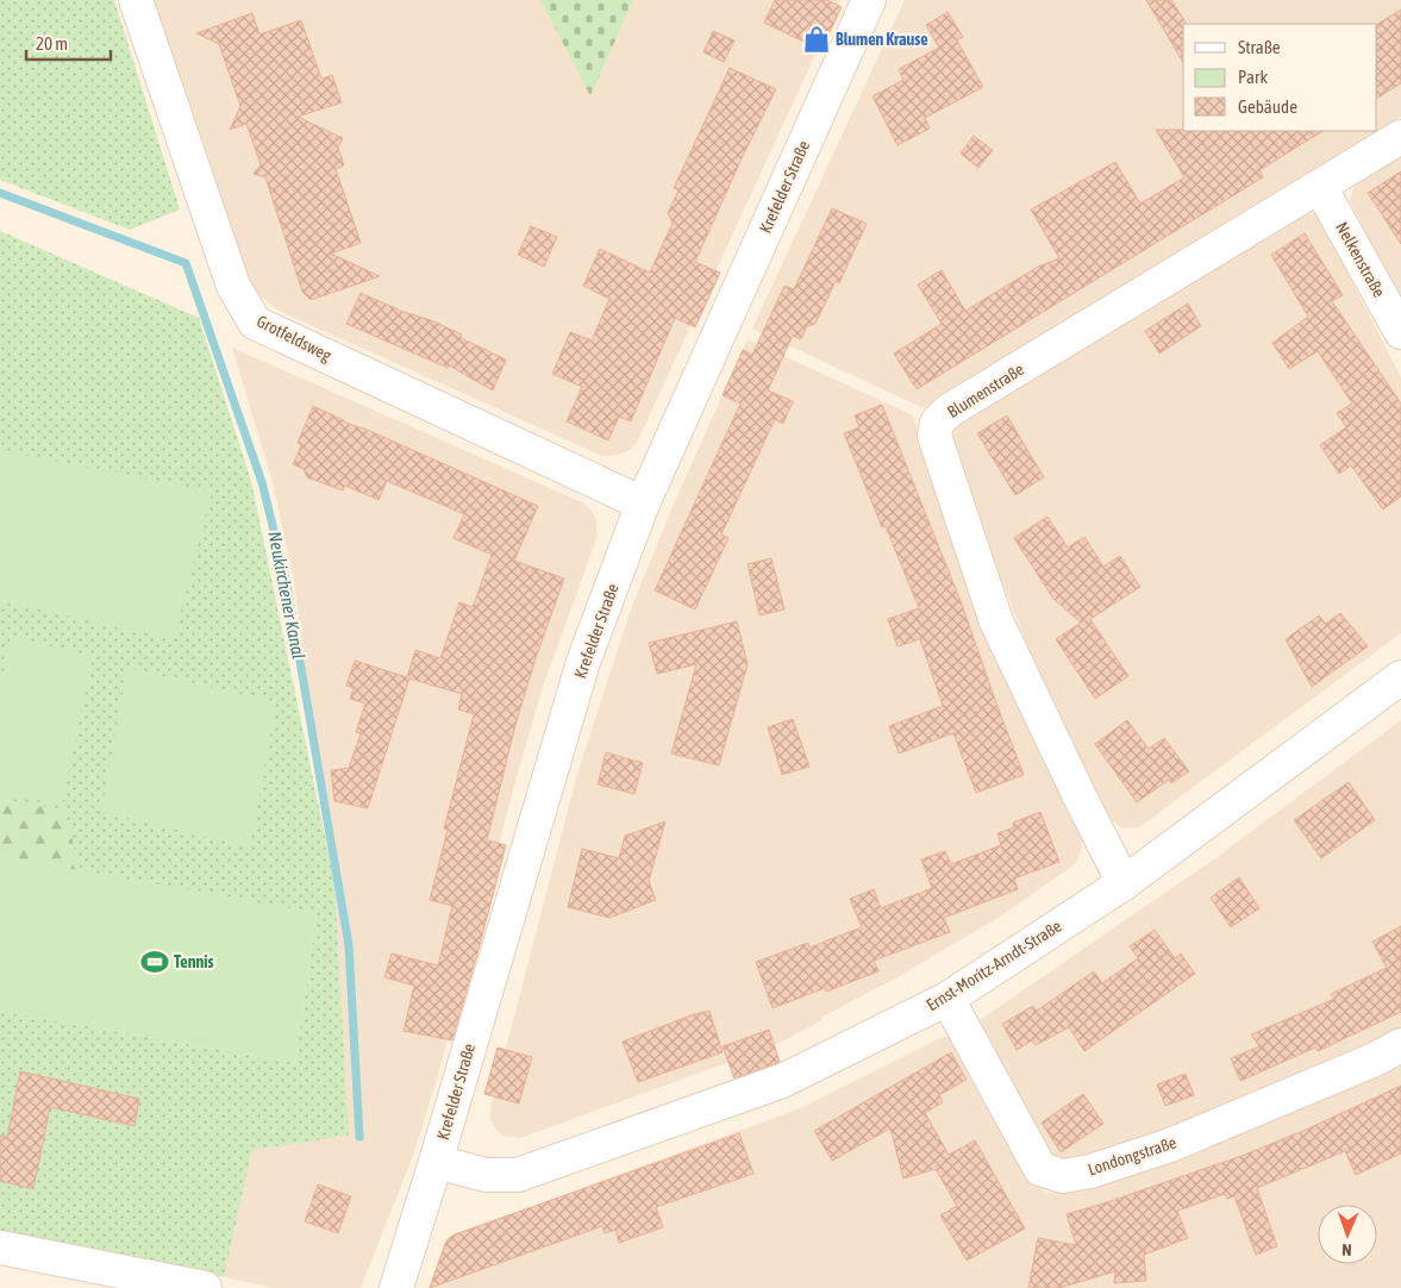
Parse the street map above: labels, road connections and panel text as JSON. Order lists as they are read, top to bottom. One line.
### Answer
{"streets":{"street":["Krefelder Straße","Nelkenstraße","Grotfeldsweg","Blumenstraße","Ernst-Moritz-Arndt-Straße","Londongstraße"]},"crossings":[["Krefelder Straße","Grotfeldsweg"],["Krefelder Straße","Ernst-Moritz-Arndt-Straße"],["Nelkenstraße","Blumenstraße"],["Blumenstraße","Ernst-Moritz-Arndt-Straße"],["Ernst-Moritz-Arndt-Straße","Londongstraße"]],"water":["Neukirchener Kanal"],"places":{"shop":["Blumen Krause"],"sports":["Tennis"]},"legend":["Straße","Park","Gebäude"],"scale_bar":"20 m","north":"bottom"}
